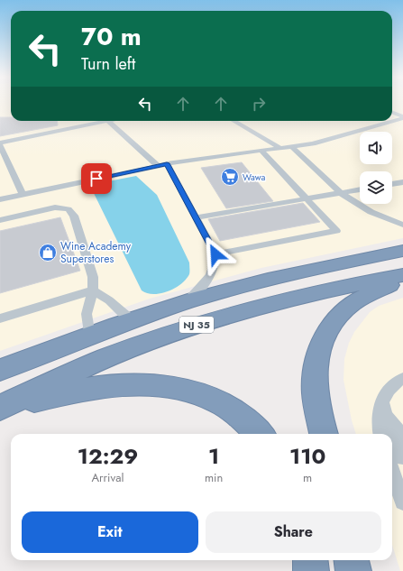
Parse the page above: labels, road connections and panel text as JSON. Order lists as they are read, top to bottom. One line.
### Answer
{"streets":{"highway":["NJ 35"]},"places":{"supermarket":["Wawa"],"shop":["Wine Academy Superstores"]},"page":{"turn":["70 m","Turn left"],"eta":["12:29","Arrival","1","min","110","m"],"buttons":["Exit","Share"]}}
